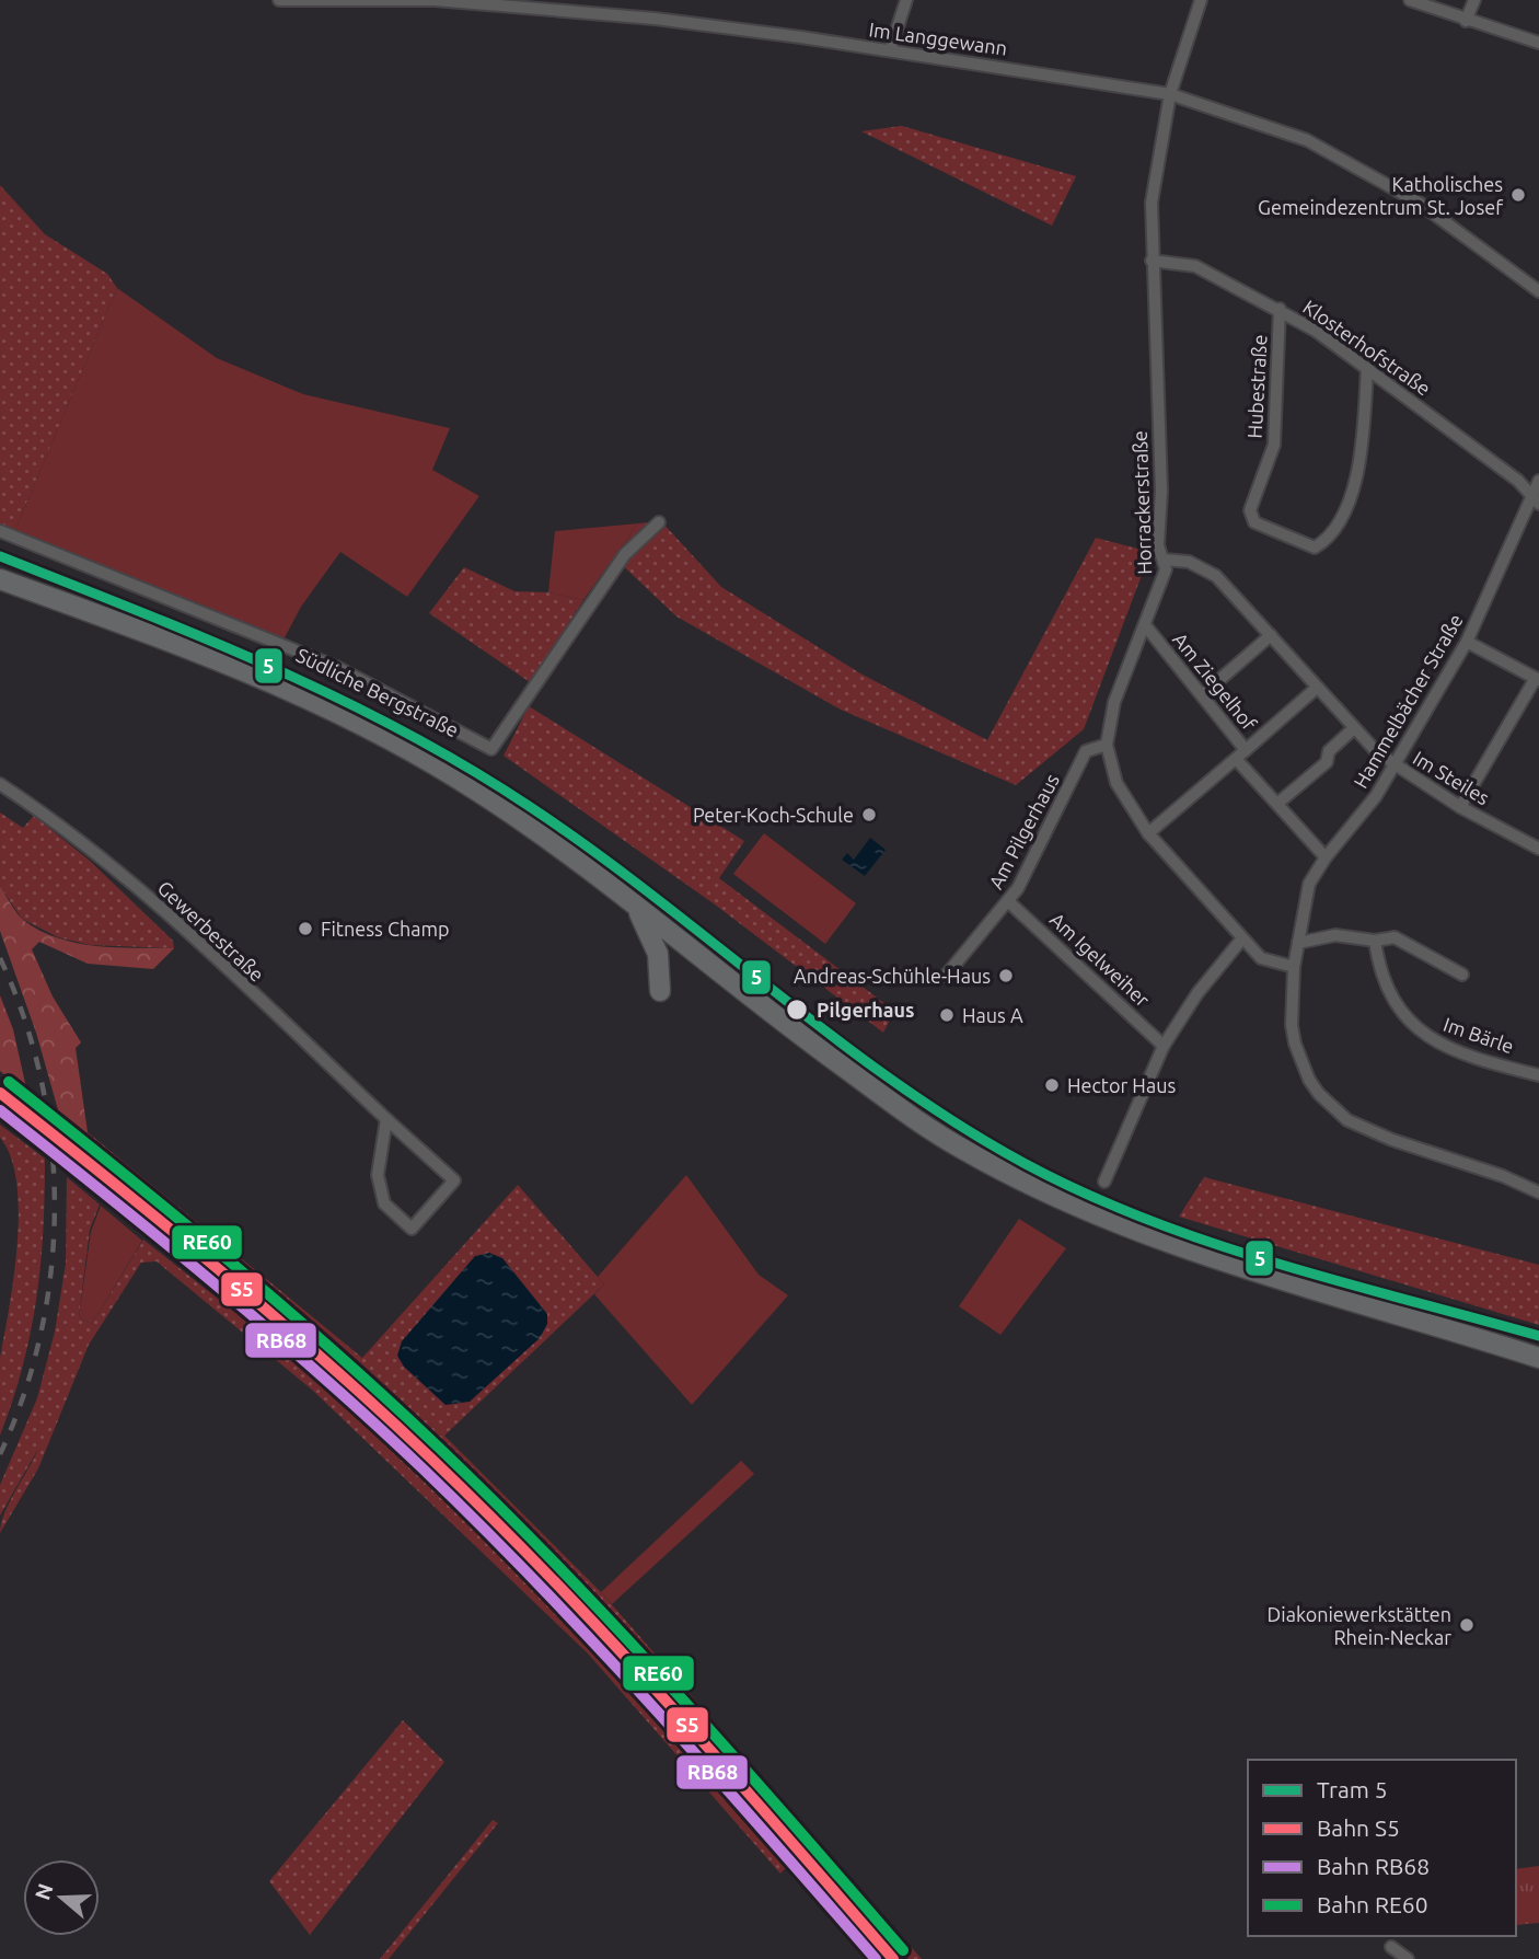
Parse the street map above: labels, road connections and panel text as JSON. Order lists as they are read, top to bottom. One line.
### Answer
{"streets":{"street":["Im Langgewann","Klosterhofstraße","Hubestraße","Horrackerstraße","Am Ziegelhof","Südliche Bergstraße","Hammelbächer Straße","Im Steiles","Am Pilgerhaus","Gewerbestraße","Am Igelweiher","Im Bärle"]},"crossings":[["Im Langgewann","Horrackerstraße"],["Klosterhofstraße","Hubestraße"],["Klosterhofstraße","Horrackerstraße"],["Klosterhofstraße","Hammelbächer Straße"],["Horrackerstraße","Am Ziegelhof"],["Horrackerstraße","Hammelbächer Straße"],["Horrackerstraße","Im Steiles"],["Horrackerstraße","Am Pilgerhaus"],["Am Ziegelhof","Hammelbächer Straße"],["Hammelbächer Straße","Im Steiles"],["Am Pilgerhaus","Am Igelweiher"]],"places":["Katholisches Gemeindezentrum St. Josef","Peter-Koch-Schule","Fitness Champ","Andreas-Schühle-Haus","Pilgerhaus","Haus A","Hector Haus","Diakoniewerkstätten Rhein-Neckar"],"lines":["tram line 5","rail line RE60","rail line S5","rail line RB68"],"legend":["Tram 5","Bahn S5","Bahn RB68","Bahn RE60"],"north":"left"}
